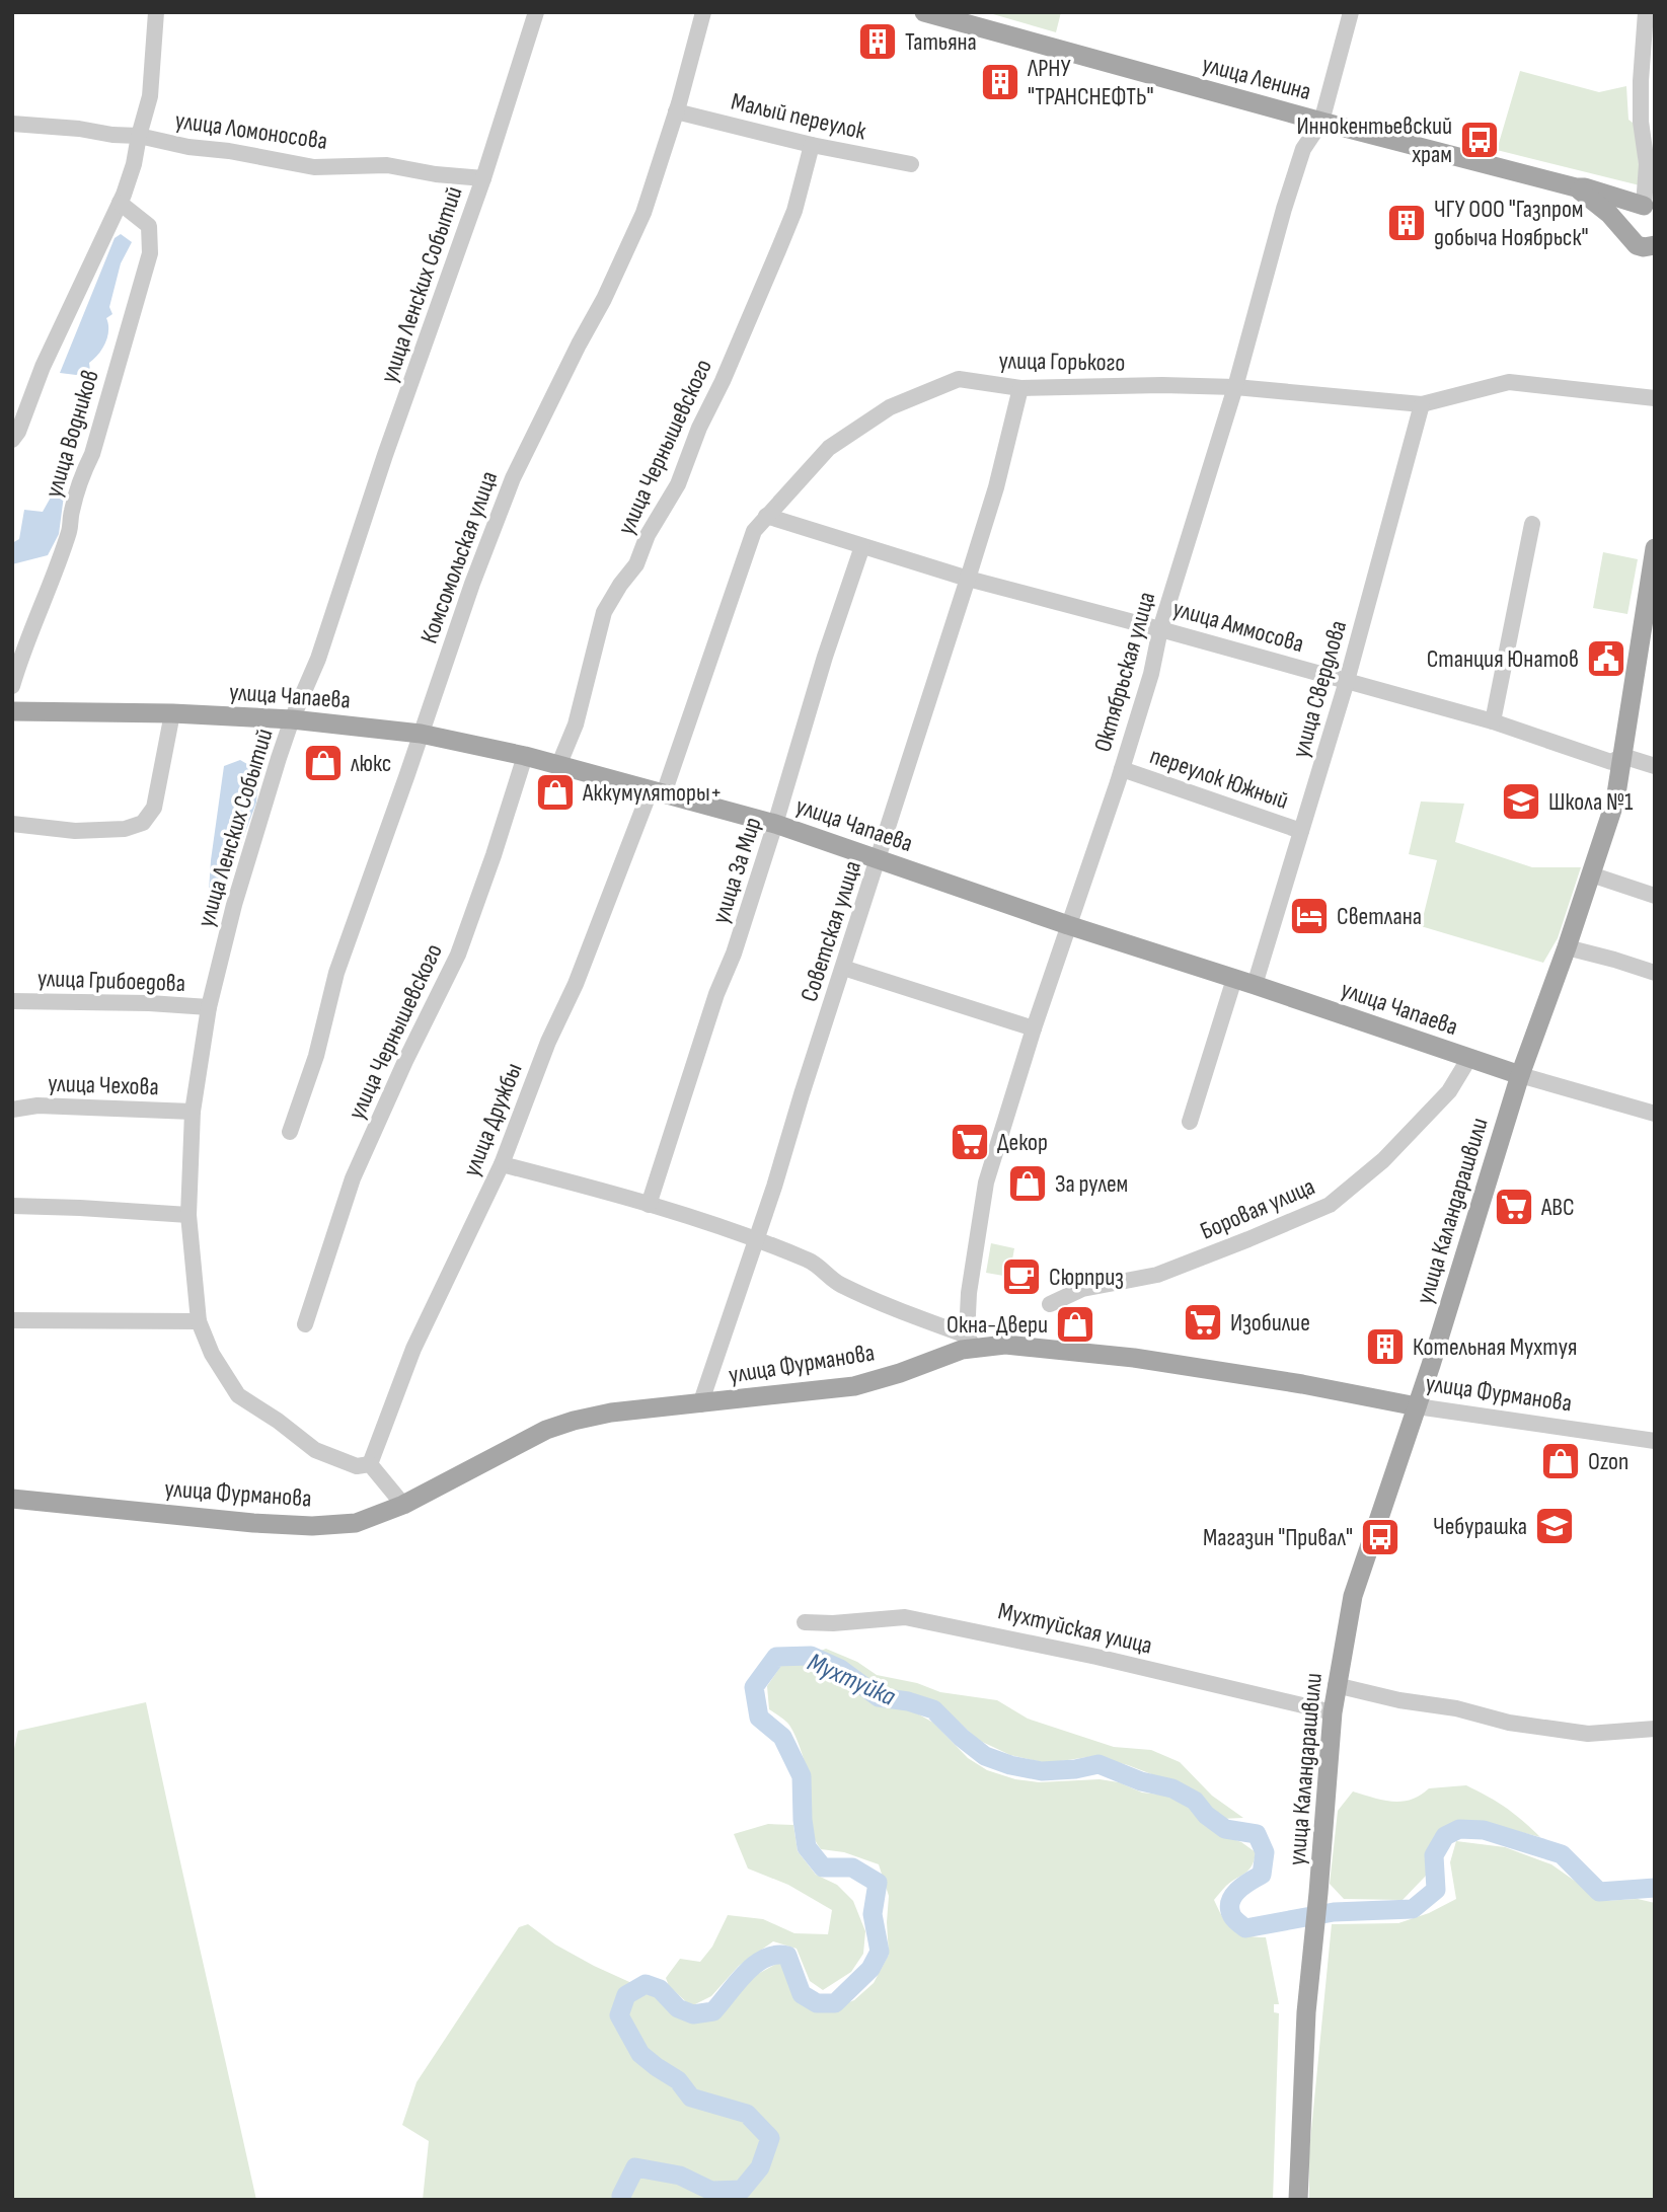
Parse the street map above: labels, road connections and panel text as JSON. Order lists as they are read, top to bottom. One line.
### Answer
{"streets":{"main road":["улица Ленина","улица Чапаева","улица Каландарашвили","улица Фурманова"],"street":["Малый переулок","улица Ломоносова","улица Ленских Событий","улица Горького","улица Водников","улица Чернышевского","Комсомольская улица","улица Аммосова","Октябрьская улица","улица Свердлова","переулок Южный","улица За Мир","Советская улица","улица Грибоедова","улица Чехова","улица Дружбы","Боровая улица","Мухтуйская улица"]},"crossings":[["улица Ленина","Октябрьская улица"],["Малый переулок","улица Чернышевского"],["Малый переулок","Комсомольская улица"],["улица Ломоносова","улица Ленских Событий"],["улица Ломоносова","улица Водников"],["улица Ленских Событий","улица Чапаева"],["улица Ленских Событий","улица Грибоедова"],["улица Ленских Событий","улица Чехова"],["улица Ленских Событий","улица Дружбы"],["улица Горького","улица Аммосова"],["улица Горького","Октябрьская улица"],["улица Горького","улица Свердлова"],["улица Горького","улица Чапаева"],["улица Горького","Советская улица"],["улица Горького","улица Дружбы"],["улица Чернышевского","улица Чапаева"],["Комсомольская улица","улица Чапаева"],["улица Аммосова","Октябрьская улица"],["улица Аммосова","улица Свердлова"],["улица Аммосова","улица За Мир"],["улица Аммосова","Советская улица"],["улица Аммосова","улица Каландарашвили"],["Октябрьская улица","улица Чапаева"],["Октябрьская улица","переулок Южный"],["Октябрьская улица","улица Фурманова"],["улица Свердлова","улица Чапаева"],["улица Свердлова","переулок Южный"],["улица Чапаева","улица За Мир"],["улица Чапаева","Советская улица"],["улица Чапаева","улица Дружбы"],["улица Чапаева","Боровая улица"],["улица Чапаева","улица Каландарашвили"],["Советская улица","улица Фурманова"],["улица Каландарашвили","улица Фурманова"],["улица Каландарашвили","Мухтуйская улица"]],"water":["Мухтуйка"],"places":{"building":["Татьяна","ЛРНУ \"ТРАНСНЕФТЬ\"","ЧГУ ООО \"Газпром добыча Ноябрьск\"","Котельная Мухтуя"],"bus stop":["Иннокентьевский храм","Магазин \"Привал\""],"public building":["Станция Юнатов"],"shop":["люкс","Аккумуляторы+","За рулем","Окна-Двери","Ozon"],"school or university":["Школа №1","Чебурашка"],"hotel":["Светлана"],"supermarket":["Декор","ABC","Изобилие"],"cafe":["Сюрприз"]}}
